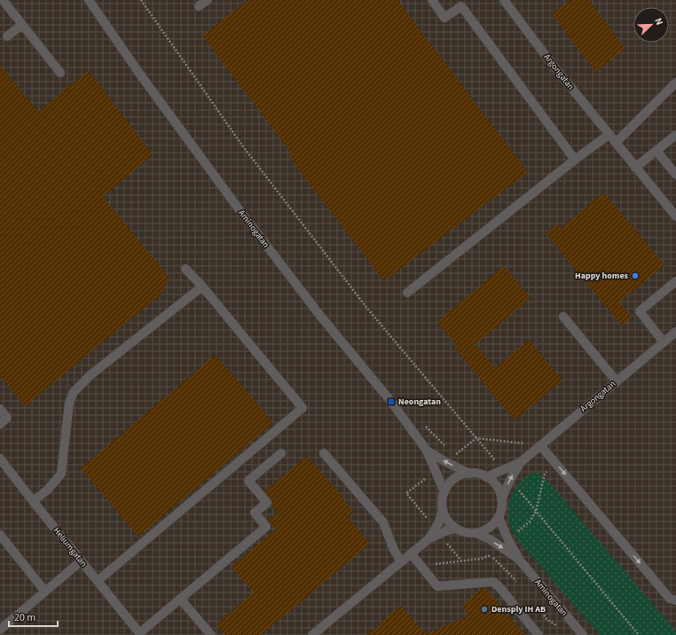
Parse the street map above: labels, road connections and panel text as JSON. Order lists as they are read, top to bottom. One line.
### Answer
{"streets":{"street":["Argongatan","Aminogatan","Heliumgatan"]},"crossings":[["Argongatan","Aminogatan"]],"places":{"other":["Happy homes","Densply IH AB"],"transit":["Neongatan"]},"scale_bar":"20 m","north":"top right"}
